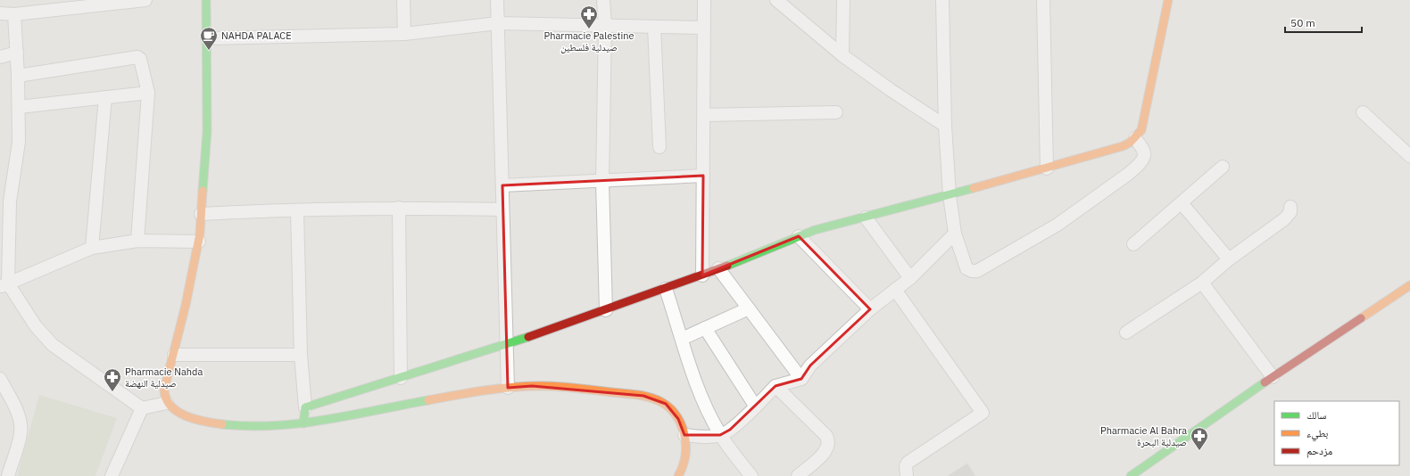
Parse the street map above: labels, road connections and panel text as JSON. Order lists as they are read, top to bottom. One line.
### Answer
{"places":{"pharmacy":["Pharmacie Palestine صيدلية فلسطين","Pharmacie Nahda صيدلية النهضة","Pharmacie Al Bahra صيدلية البحرة"],"cafe":["NAHDA PALACE"]},"legend":["سالك","بطيء","مزدحم"],"scale_bar":"50 m"}
